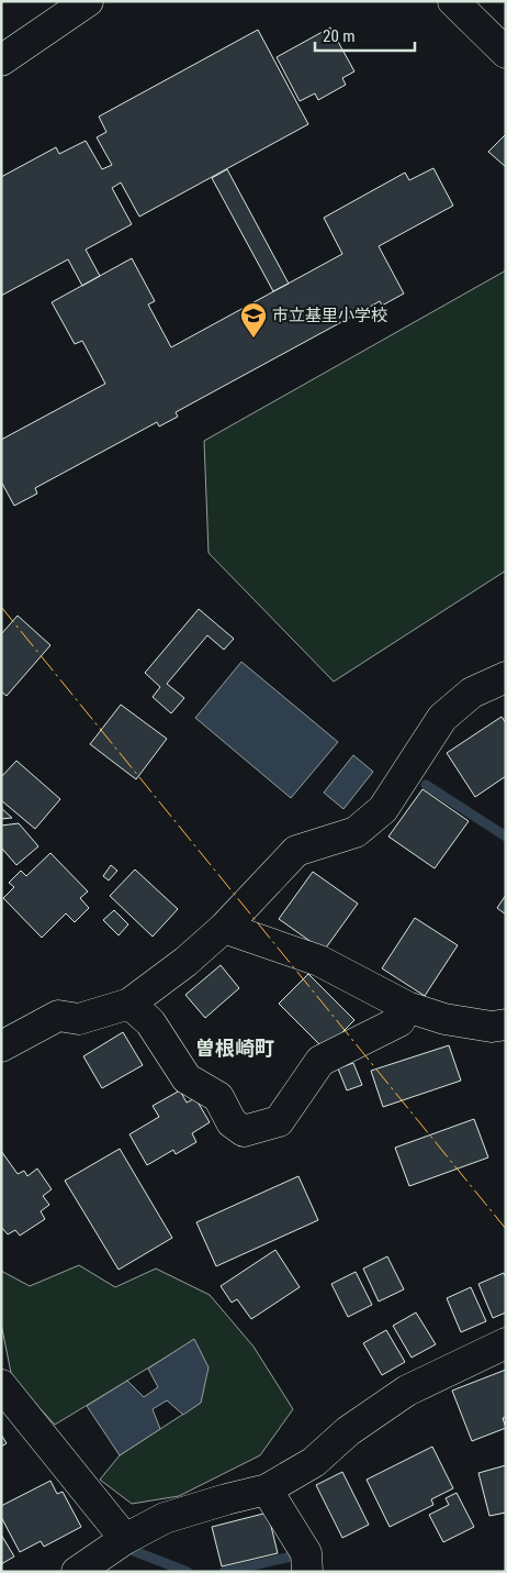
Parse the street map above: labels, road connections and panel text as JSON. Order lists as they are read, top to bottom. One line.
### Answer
{"districts":["曽根崎町"],"places":{"school or university":["市立基里小学校"]},"scale_bar":"20 m"}
